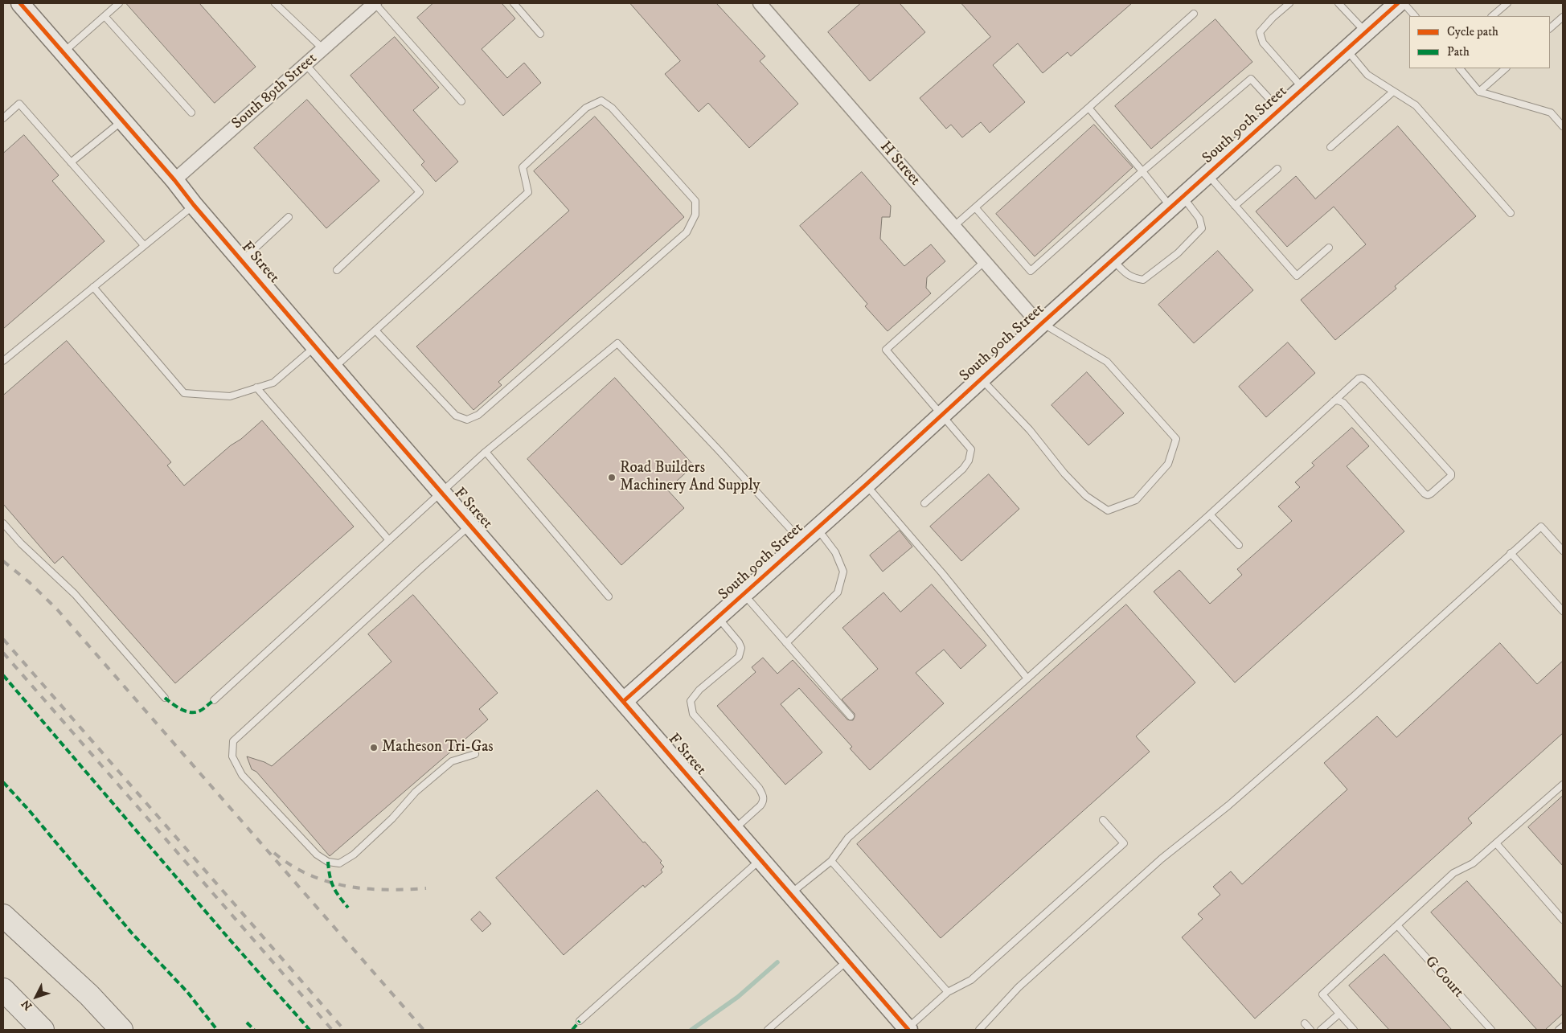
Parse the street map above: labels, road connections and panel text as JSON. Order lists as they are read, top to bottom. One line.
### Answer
{"streets":{"street":["South 89th Street","South 90th Street","H Street","F Street"],"lane":["G Court"]},"crossings":[["South 89th Street","F Street"],["South 90th Street","H Street"],["South 90th Street","F Street"]],"places":["Road Builders Machinery And Supply","Matheson Tri-Gas"],"legend":["Cycle path","Path"],"north":"bottom left"}
